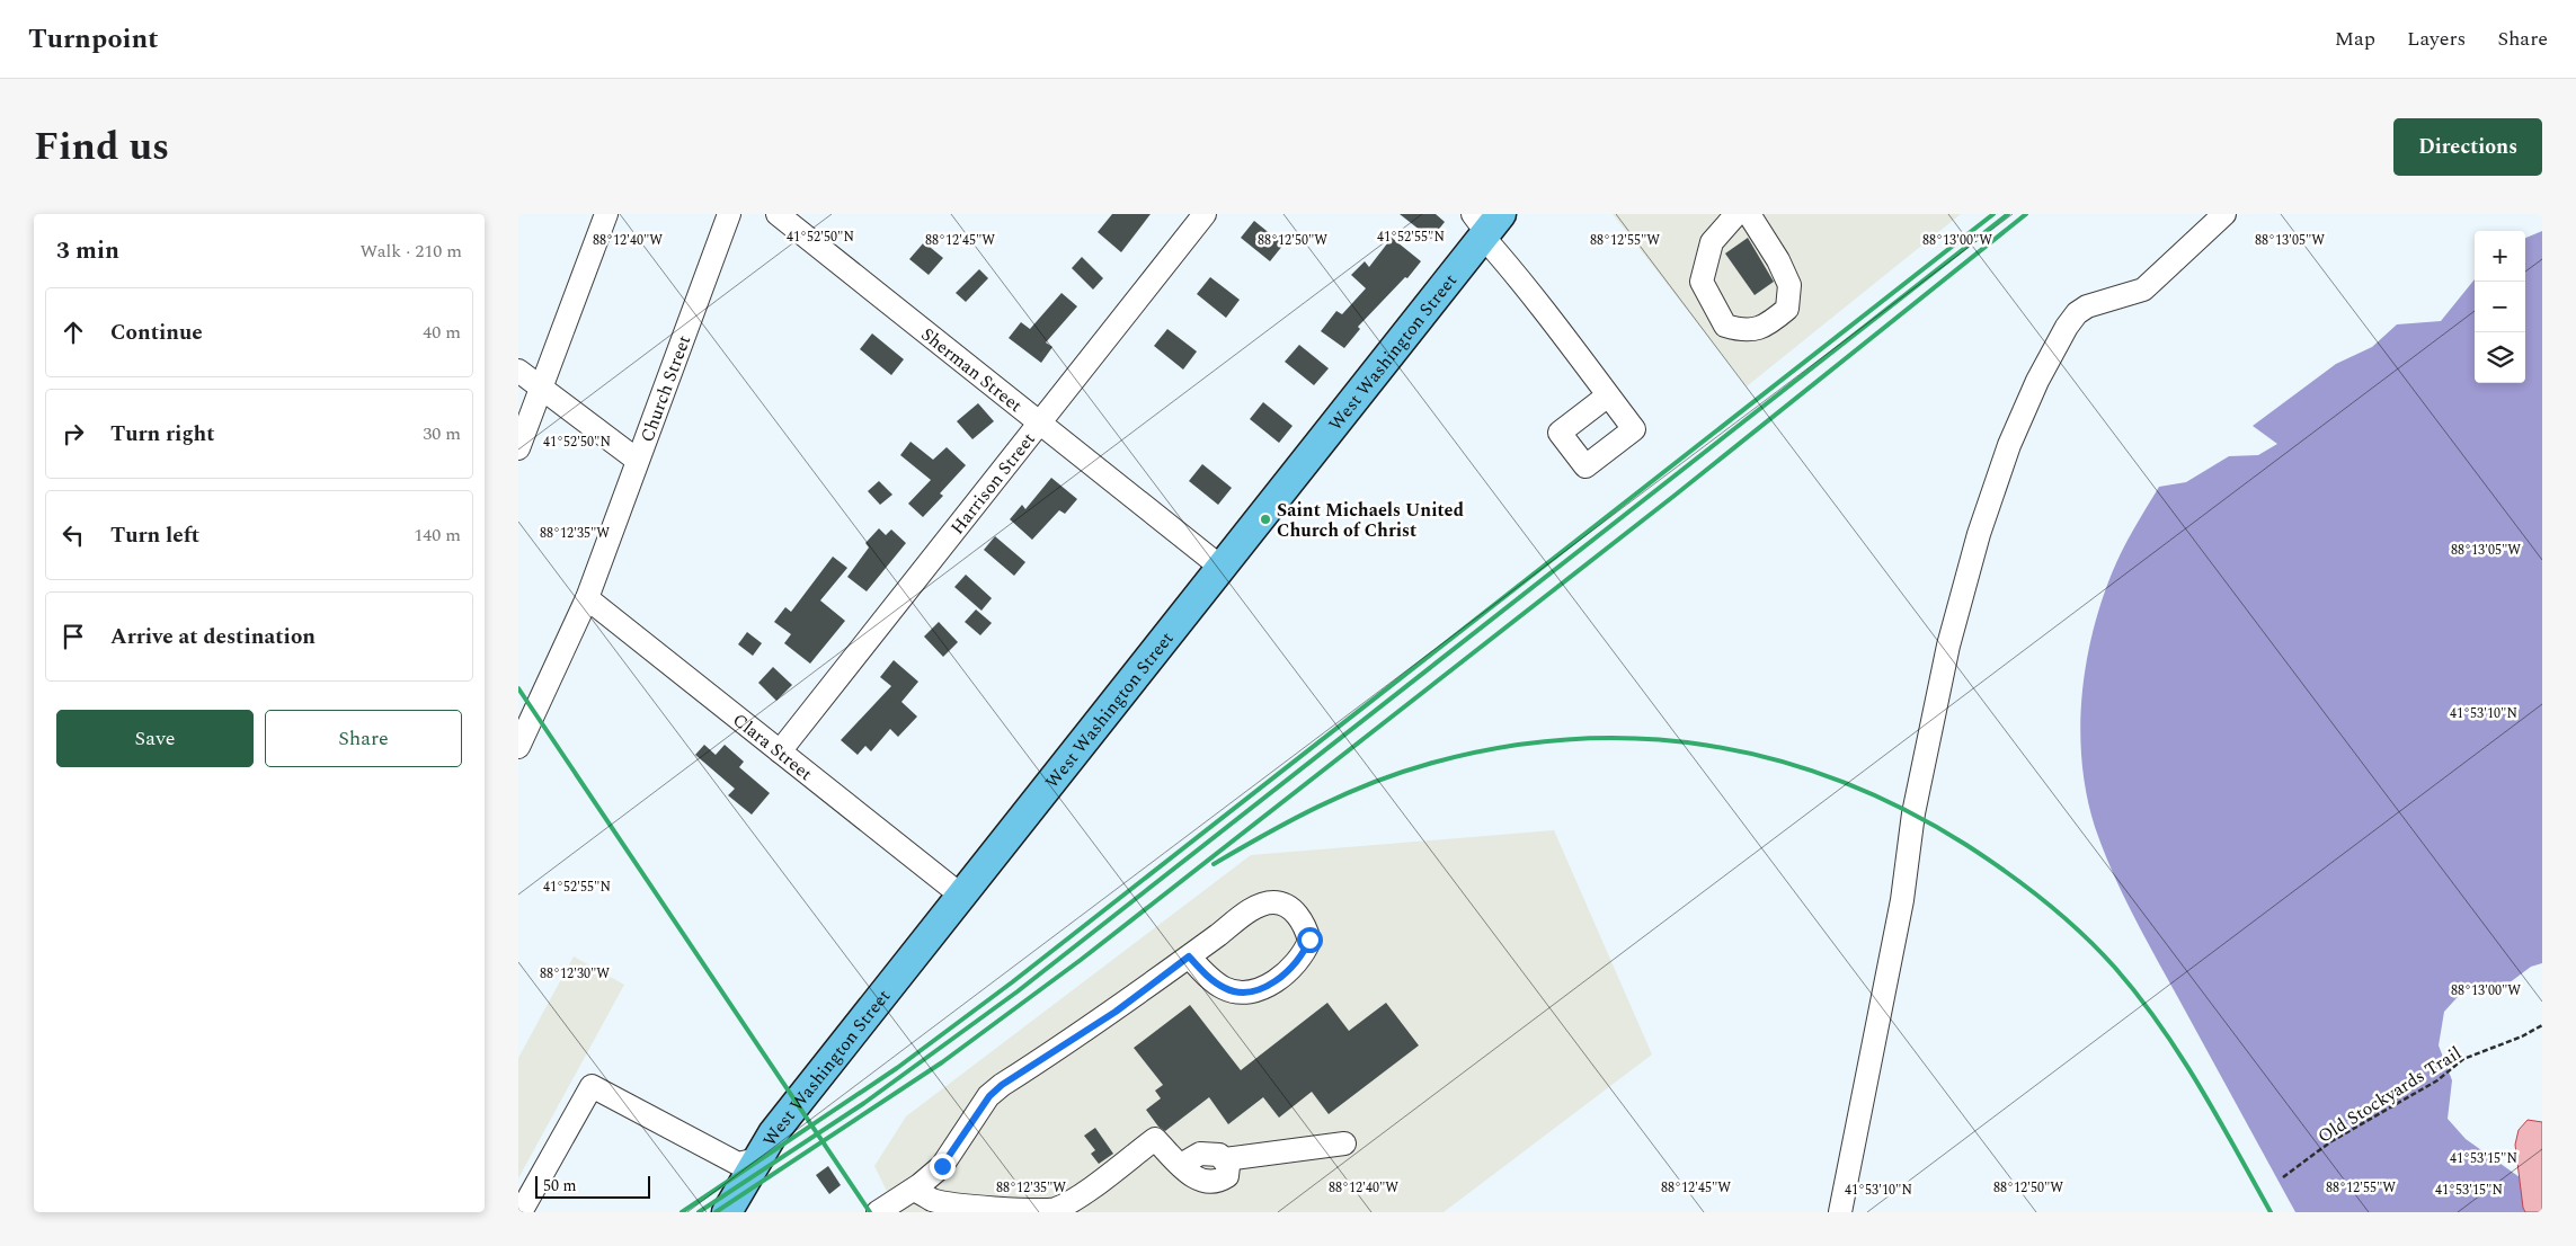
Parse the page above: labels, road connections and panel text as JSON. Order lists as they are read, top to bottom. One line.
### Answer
{"streets":{"main road":["West Washington Street"],"street":["Sherman Street","Church Street","Harrison Street","Clara Street"],"path":["Old Stockyards Trail"]},"crossings":[["West Washington Street","Sherman Street"],["West Washington Street","Clara Street"],["Sherman Street","Harrison Street"],["Church Street","Clara Street"],["Harrison Street","Clara Street"]],"places":["Saint Michaels United Church of Christ"],"scale_bar":"50 m","page":{"header":"Turnpoint","nav":["Map","Layers","Share"],"title":"Find us","buttons":["Directions",["Save","Share"]],"heading":["3 min","Walk · 210 m"],"map_buttons":["+","−"],"list":[["Continue","40 m"],["Turn right","30 m"],["Turn left","140 m"],"Arrive at destination"],"scale":"50 m"},"coordinates":["41°52'50\"N","41°52'55\"N","88°12'40\"W","88°12'45\"W","88°12'50\"W","88°12'55\"W","88°13'00\"W","88°13'05\"W","88°12'35\"W","41°53'10\"N","88°12'30\"W","41°53'15\"N"]}
